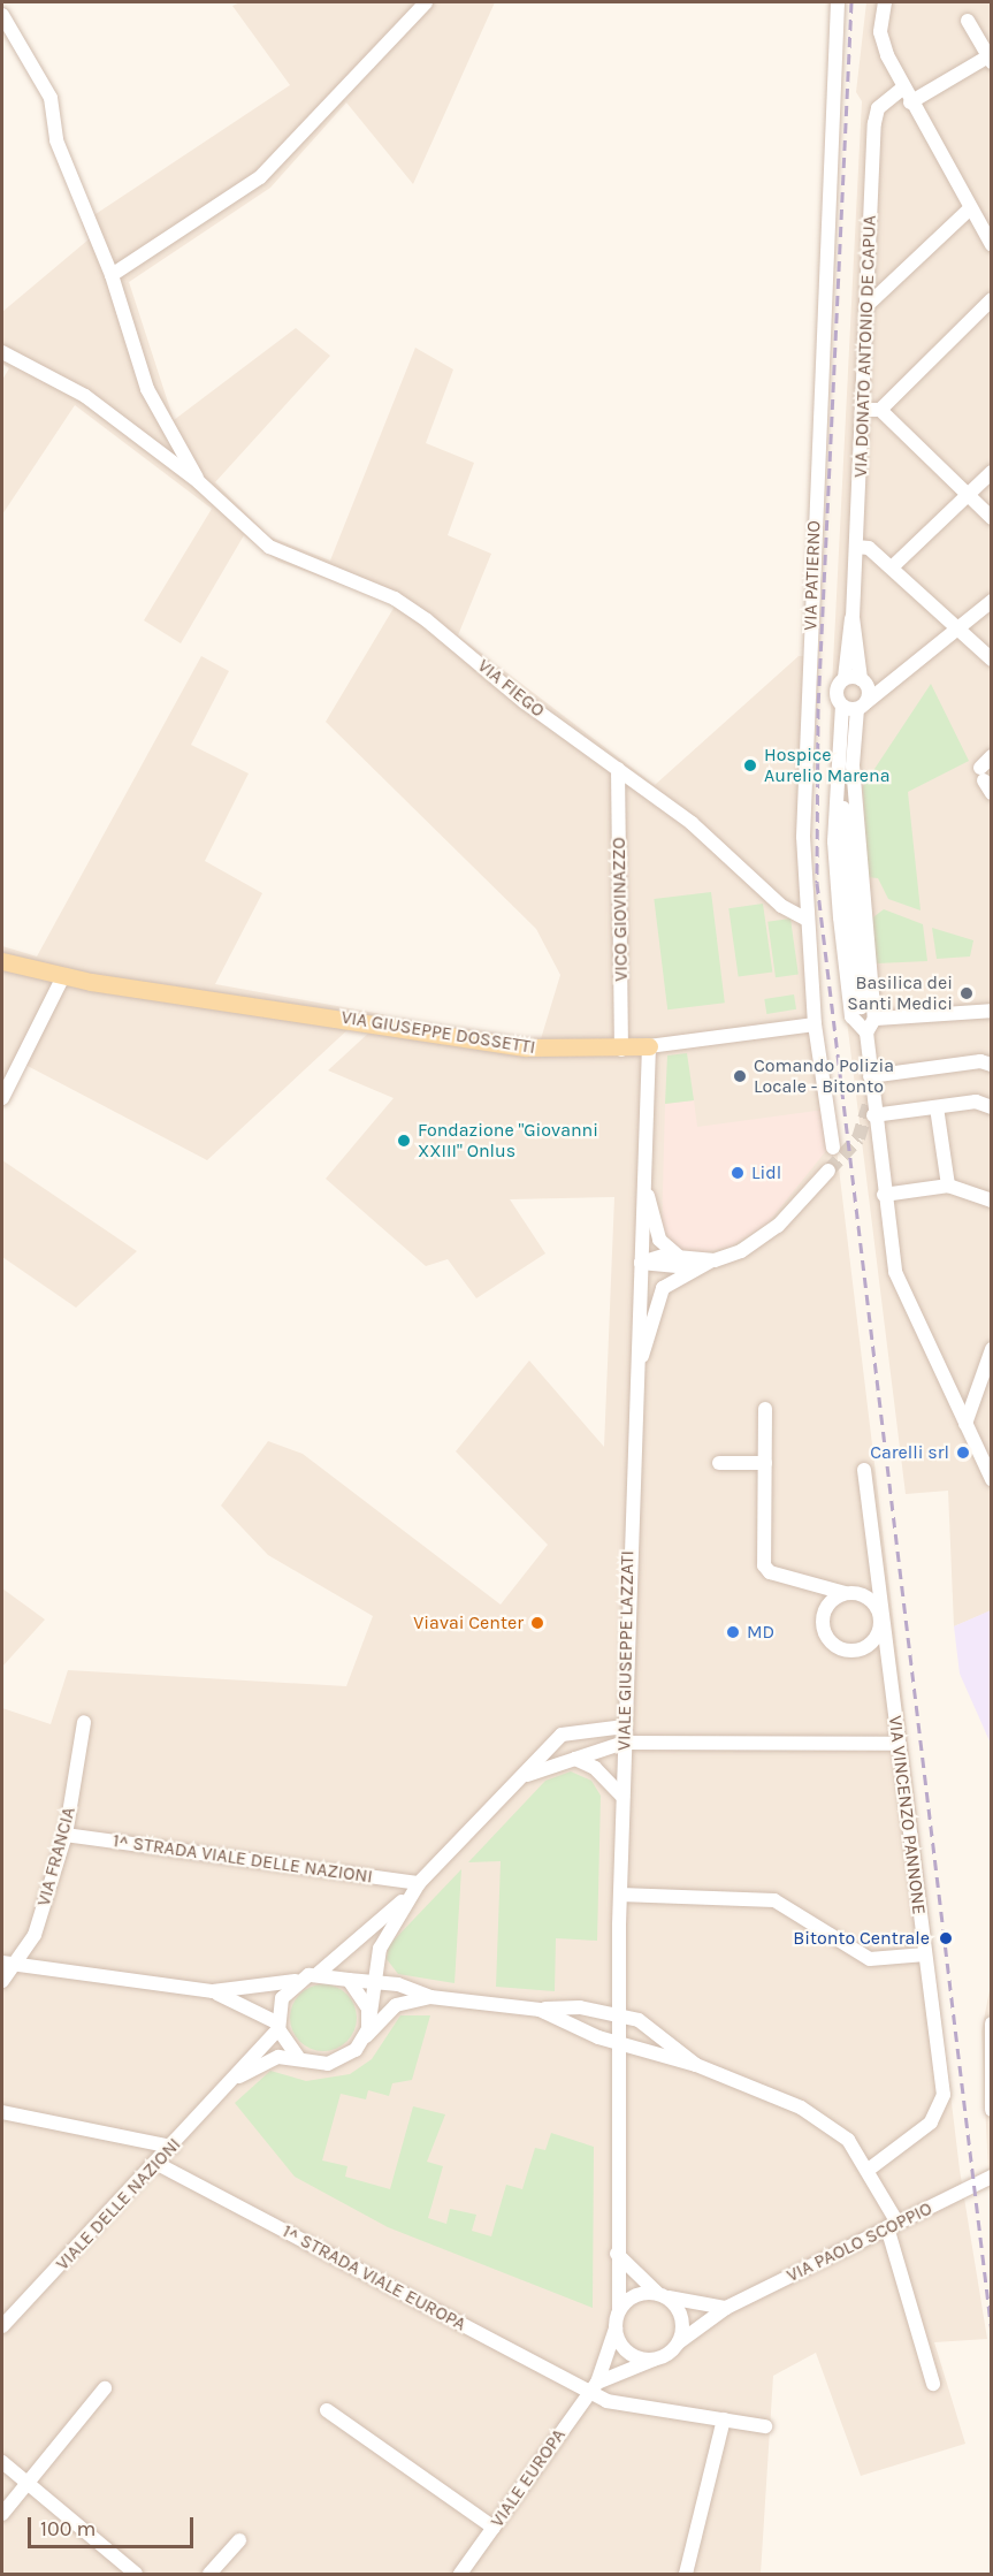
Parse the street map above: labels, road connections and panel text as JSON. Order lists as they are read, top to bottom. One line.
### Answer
{"streets":{"main road":["VIA GIUSEPPE DOSSETTI"],"street":["VIA DONATO ANTONIO DE CAPUA","VIA PATIERNO","VIA FIEGO","VICO GIOVINAZZO","VIALE GIUSEPPE LAZZATI","VIA VINCENZO PANNONE","VIA FRANCIA","1^ STRADA VIALE DELLE NAZIONI","VIALE DELLE NAZIONI","VIA PAOLO SCOPPIO","1^ STRADA VIALE EUROPA","VIALE EUROPA"]},"crossings":[["VIA PATIERNO","VIA FIEGO"],["VIA PATIERNO","VIA GIUSEPPE DOSSETTI"],["VIA FIEGO","VICO GIOVINAZZO"],["VICO GIOVINAZZO","VIA GIUSEPPE DOSSETTI"],["VIA GIUSEPPE DOSSETTI","VIALE GIUSEPPE LAZZATI"],["VIALE GIUSEPPE LAZZATI","VIA PAOLO SCOPPIO"],["VIALE GIUSEPPE LAZZATI","VIALE EUROPA"],["VIA FRANCIA","1^ STRADA VIALE DELLE NAZIONI"],["VIALE DELLE NAZIONI","1^ STRADA VIALE EUROPA"],["VIA PAOLO SCOPPIO","VIALE EUROPA"],["1^ STRADA VIALE EUROPA","VIALE EUROPA"]],"places":["Hospice Aurelio Marena","Basilica dei Santi Medici","Comando Polizia Locale - Bitonto","Fondazione \"Giovanni XXIII\" Onlus","Lidl","Carelli srl","Viavai Center","MD","Bitonto Centrale"],"scale_bar":"100 m"}
